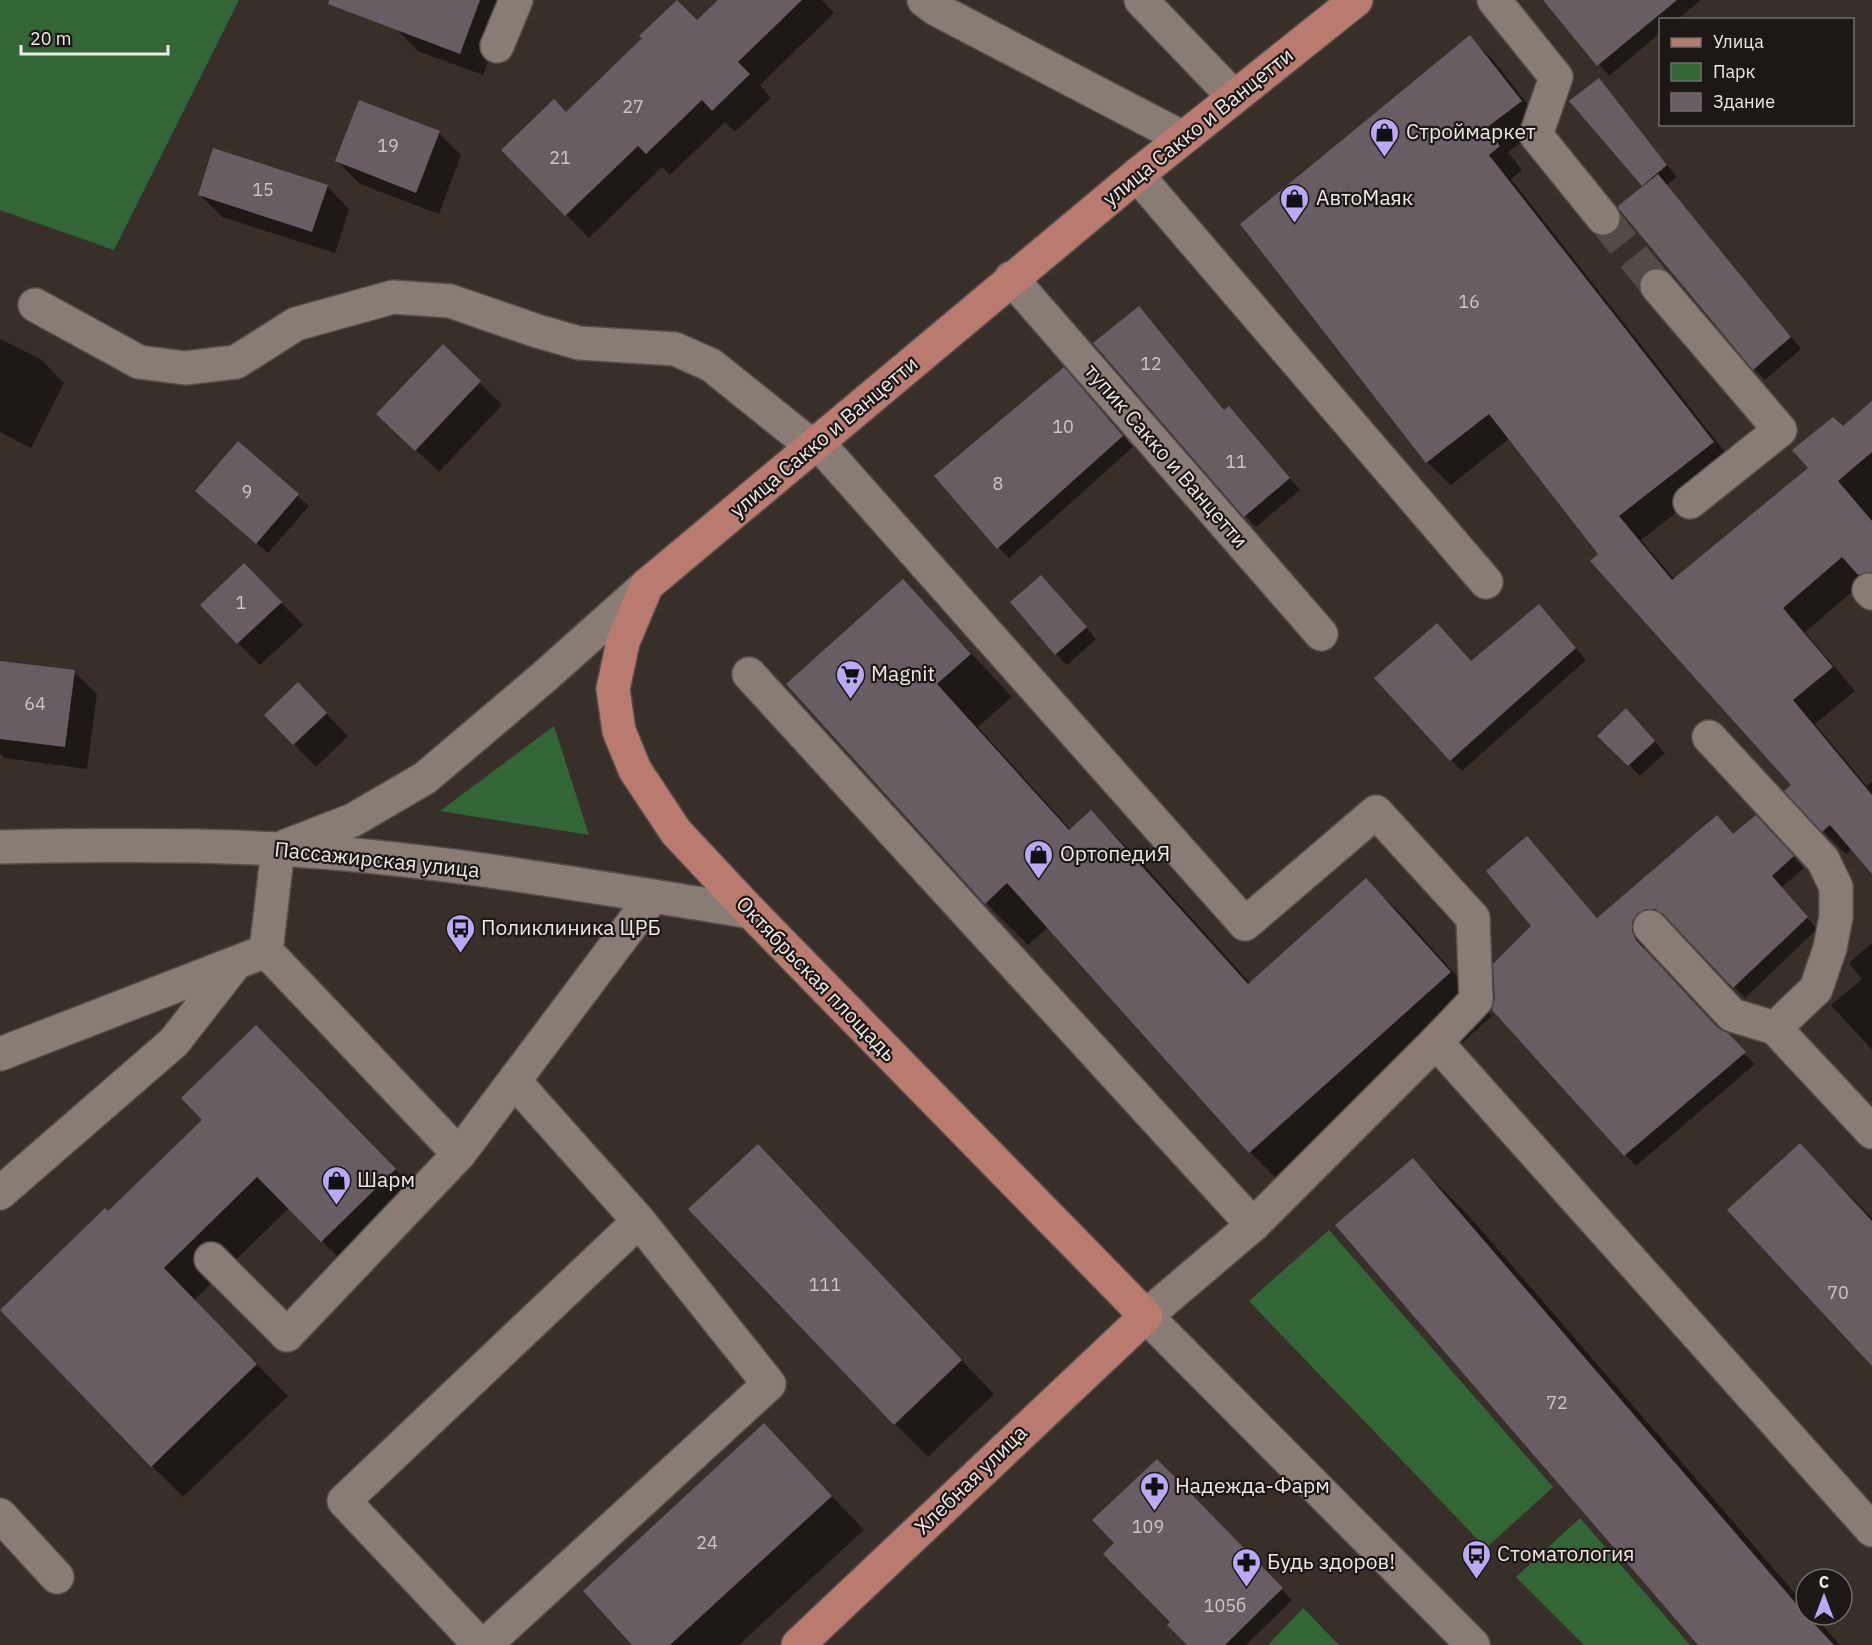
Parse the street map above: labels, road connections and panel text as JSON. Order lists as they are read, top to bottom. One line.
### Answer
{"streets":{"main road":["улица Сакко и Ванцетти","Октябрьская площадь","Хлебная улица"],"street":["тупик Сакко и Ванцетти","Пассажирская улица"]},"crossings":[["улица Сакко и Ванцетти","тупик Сакко и Ванцетти"],["улица Сакко и Ванцетти","Пассажирская улица"],["улица Сакко и Ванцетти","Октябрьская площадь"],["Пассажирская улица","Октябрьская площадь"],["Октябрьская площадь","Хлебная улица"]],"places":{"shop":["Строймаркет","АвтоМаяк","ОртопедиЯ","Шарм"],"supermarket":["Magnit"],"bus stop":["Поликлиника ЦРБ","Стоматология"],"pharmacy":["Надежда-Фарм","Будь здоров!"]},"house_numbers":["27","19","21","15","16","12","10","11","8","9","1","64","111","70","72","109","24","105б"],"legend":["Улица","Парк","Здание"],"scale_bar":"20 m","north":"top"}
